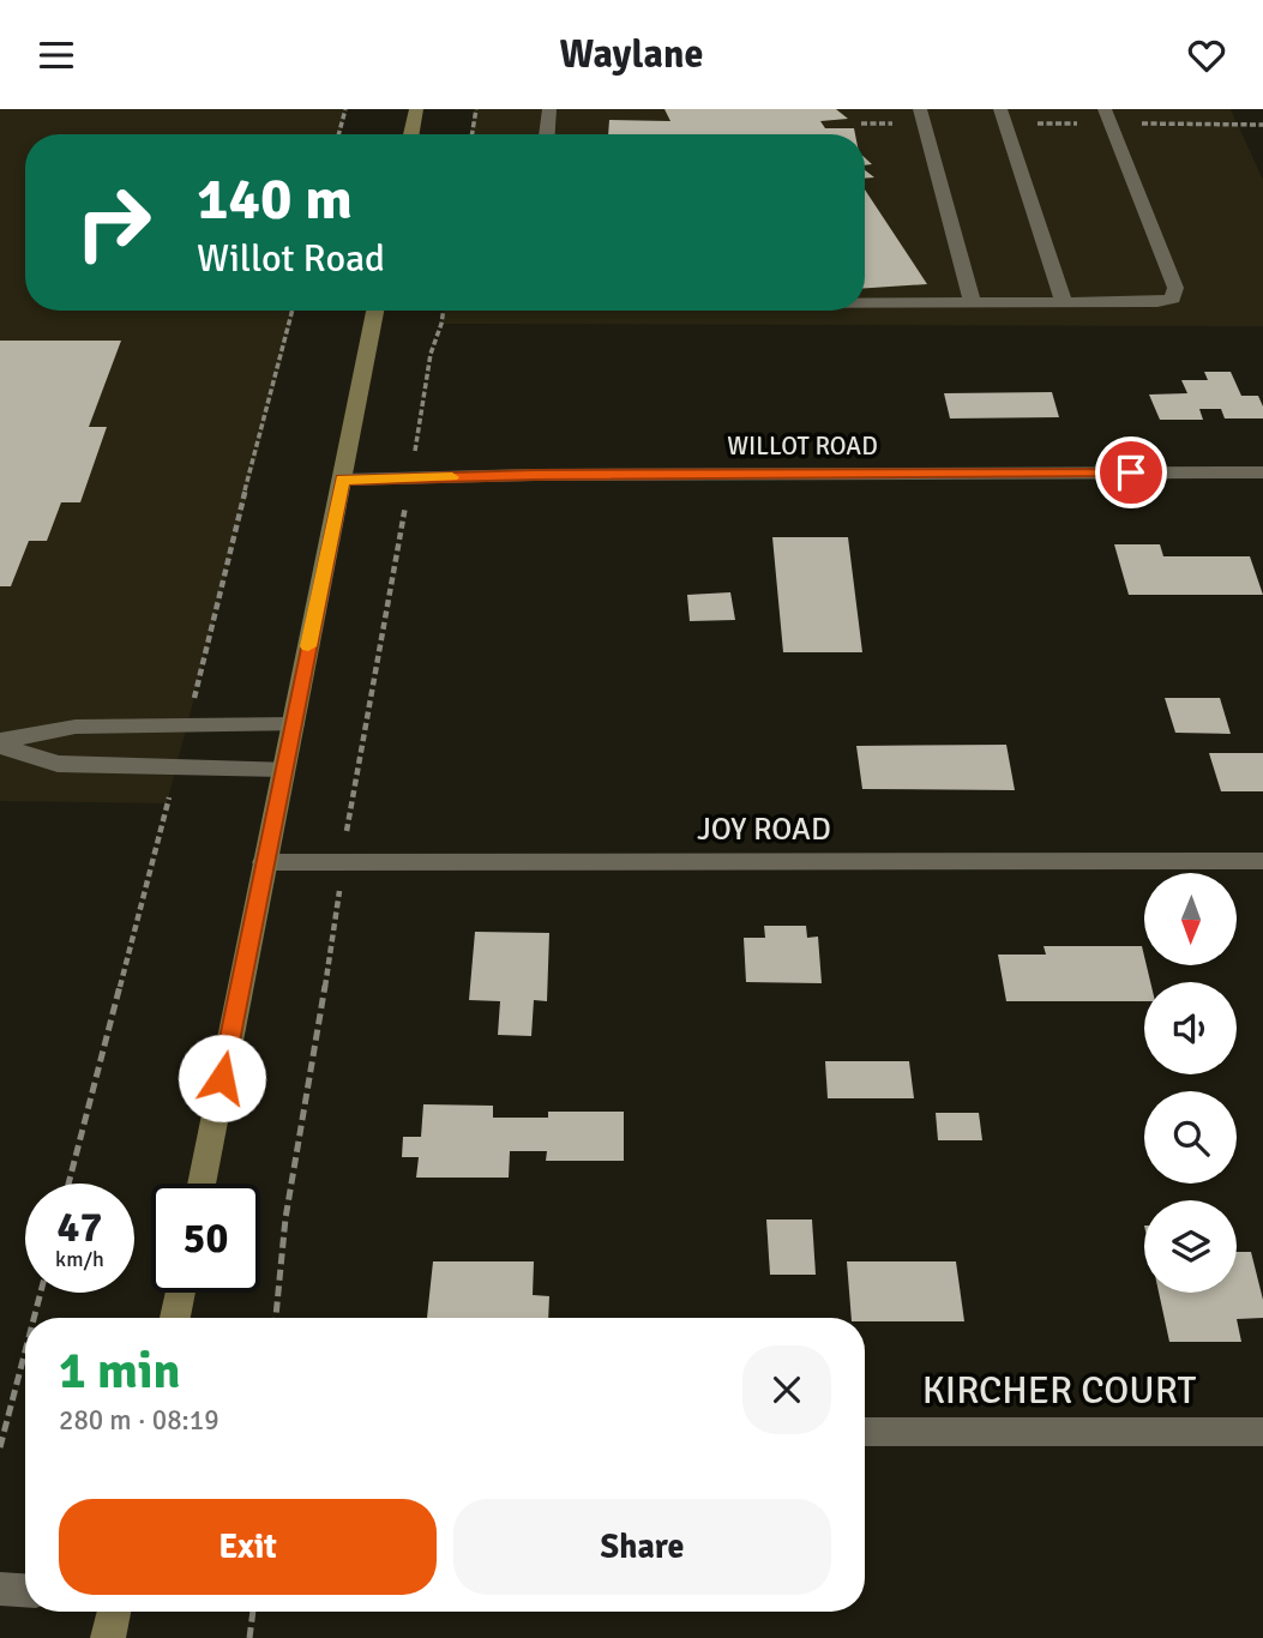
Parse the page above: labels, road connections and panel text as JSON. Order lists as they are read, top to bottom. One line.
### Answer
{"streets":{"street":["WILLOT ROAD","JOY ROAD","KIRCHER COURT"]},"north":"bottom","page":{"header":"Waylane","turn":["140 m","Willot Road"],"speed":"47 km/h","limit":"50","heading":["1 min","280 m · 08:19"],"buttons":["Exit","Share"]}}
